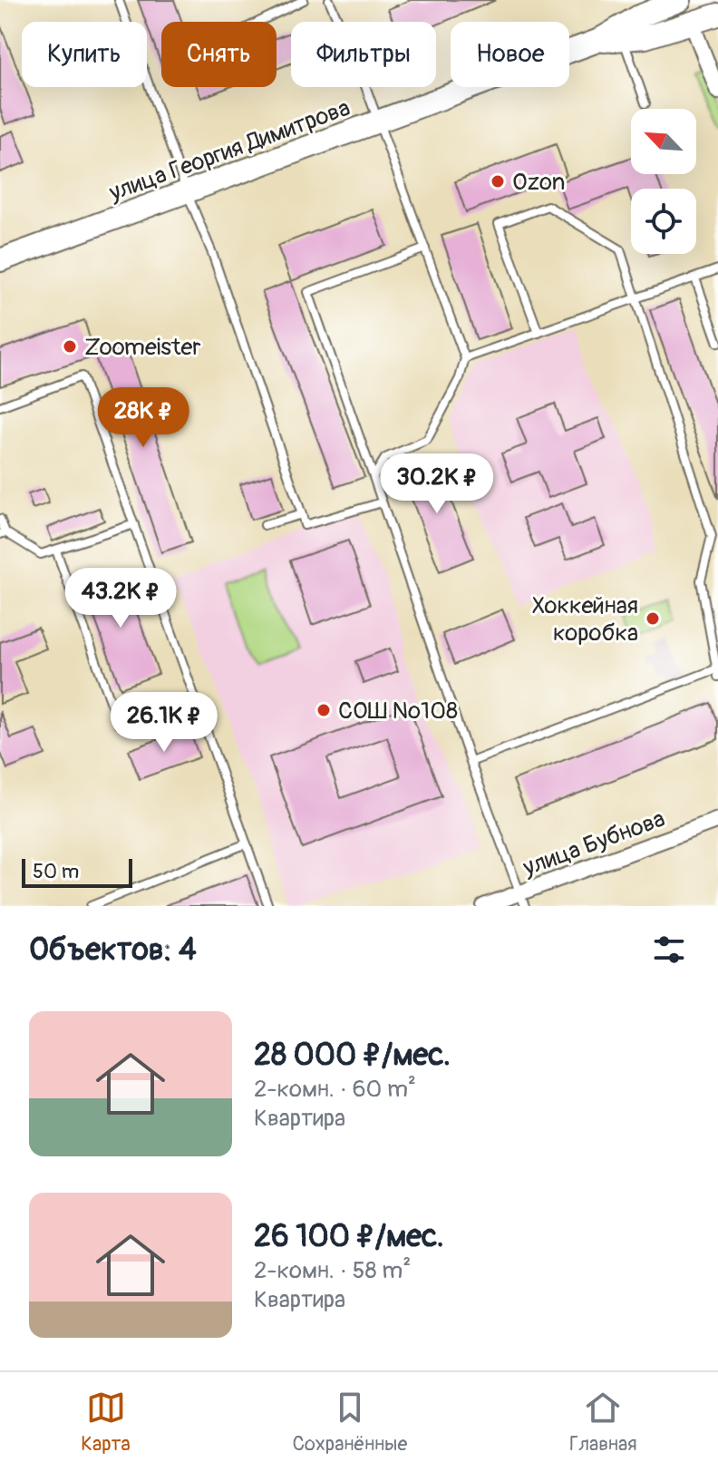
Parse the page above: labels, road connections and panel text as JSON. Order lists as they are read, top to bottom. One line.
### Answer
{"streets":{"main road":["улица Георгия Димитрова"],"street":["улица Бубнова"]},"places":["Ozon","Zoomeister","Хоккейная коробка","СОШ №108"],"scale_bar":"50 m","north":"top left","page":{"chip":["Купить","Снять","Фильтры","Новое"],"price":["28K ₽","30.2K ₽","43.2K ₽","26.1K ₽"],"scale":"50 m","heading":"Объектов: 4","list":[{"name":"28 000 ₽/мес.","note":"2-комн. · 60 m² · Квартира"},{"name":"26 100 ₽/мес.","note":"2-комн. · 58 m² · Квартира"}],"tabs":["Карта","Сохранённые","Главная"]}}
